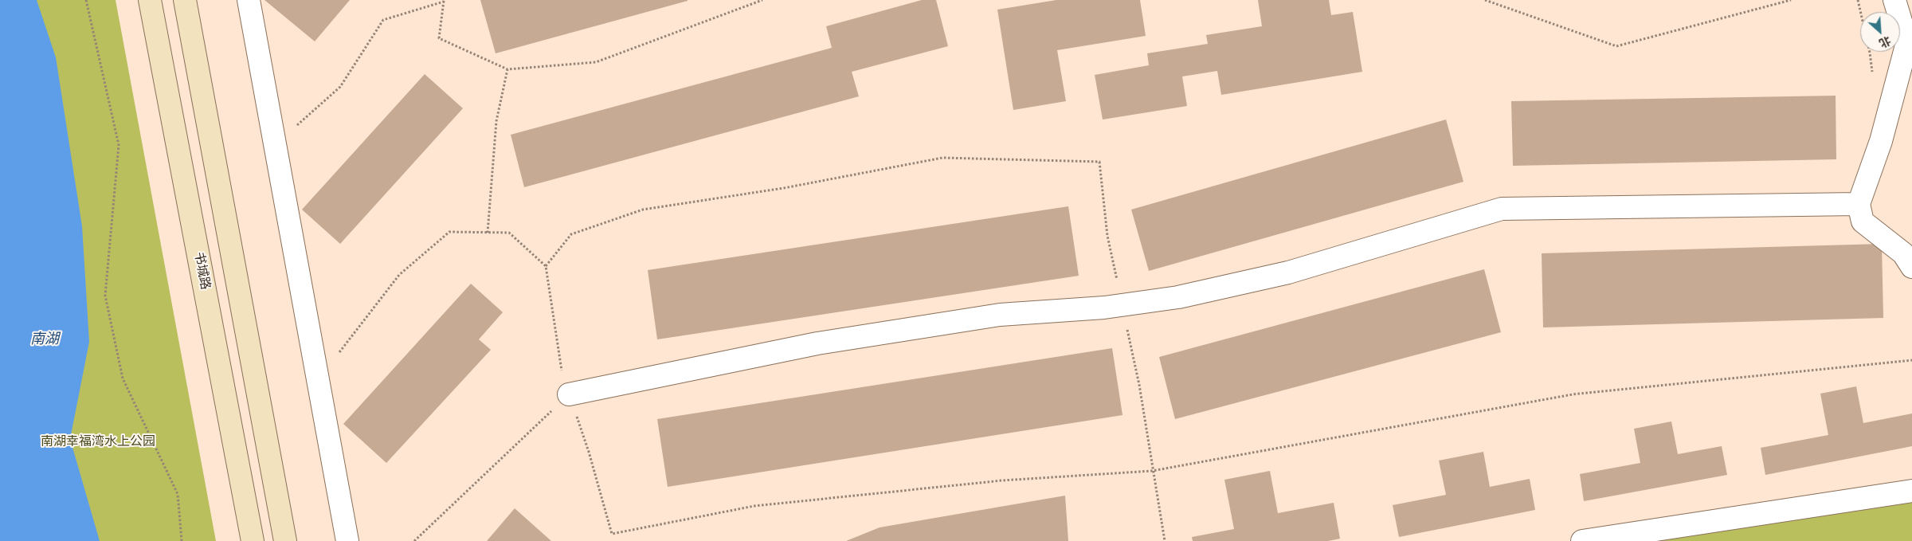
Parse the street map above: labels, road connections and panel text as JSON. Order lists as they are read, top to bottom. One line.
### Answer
{"streets":{"main road":["书城路"]},"water":["南湖"],"parks":["南湖幸福湾水上公园"],"north":"bottom right"}
